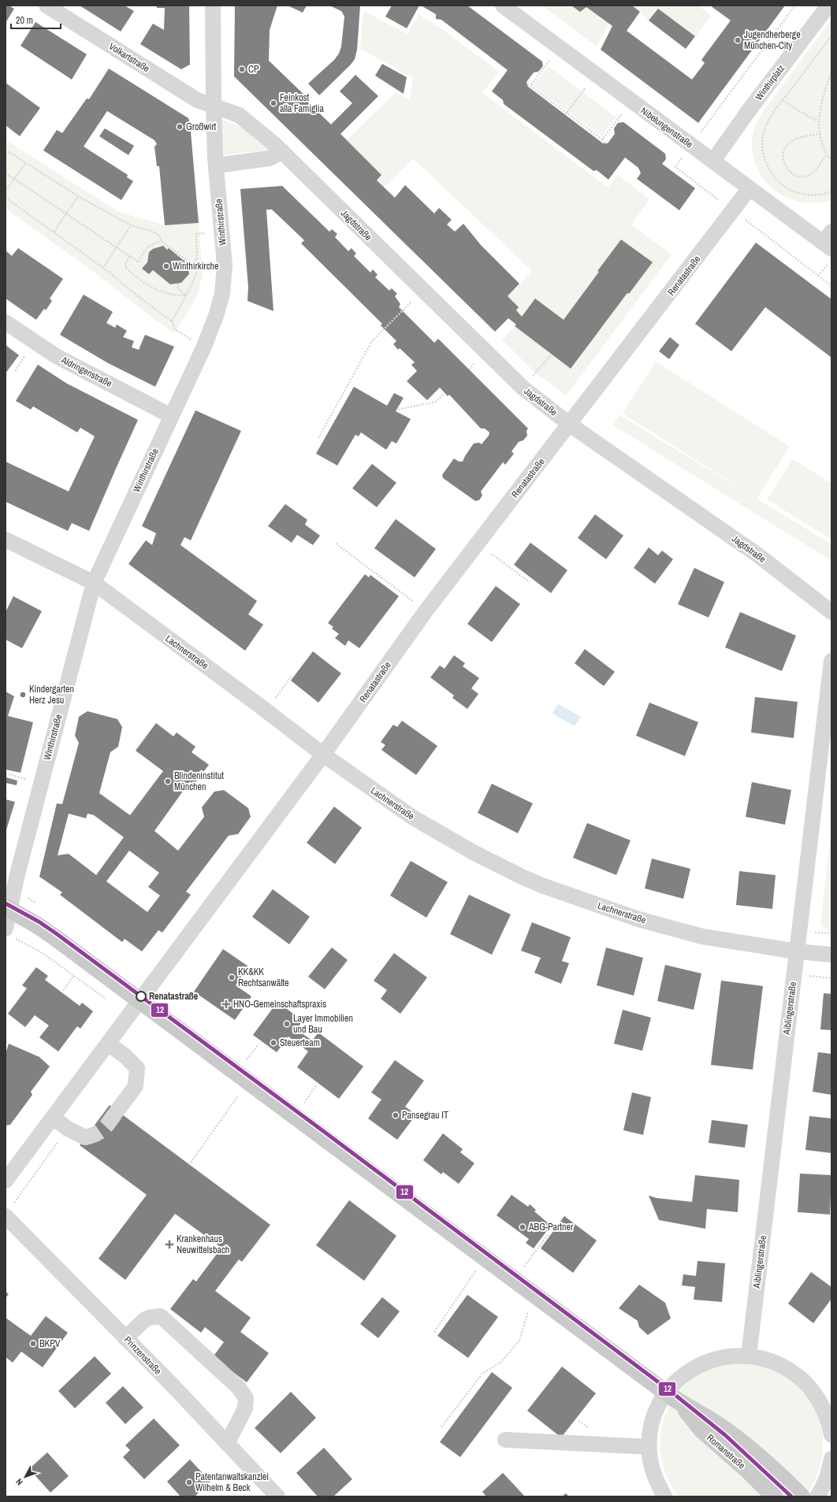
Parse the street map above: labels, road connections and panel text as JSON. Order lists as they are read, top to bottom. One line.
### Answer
{"streets":{"main road":["Romanstraße"],"street":["Volkartstraße","Winthirplatz","Nibelungenstraße","Winthirstraße","Jagdstraße","Renatastraße","Aldringenstraße","Lachnerstraße","Aiblingerstraße","Prinzenstraße"]},"crossings":[["Volkartstraße","Winthirstraße"],["Volkartstraße","Jagdstraße"],["Winthirplatz","Nibelungenstraße"],["Nibelungenstraße","Renatastraße"],["Winthirstraße","Jagdstraße"],["Winthirstraße","Aldringenstraße"],["Winthirstraße","Lachnerstraße"],["Winthirstraße","Romanstraße"],["Jagdstraße","Renatastraße"],["Renatastraße","Lachnerstraße"],["Renatastraße","Romanstraße"],["Lachnerstraße","Aiblingerstraße"]],"places":{"other":["Jugendherberge München-City","CP","Feinkost alla Famiglia","Großwirt","Winthirkirche","Kindergarten Herz Jesu","Blindeninstitut München","KK&KK Rechtsanwälte","Renatastraße","Layer Immobilien und Bau","Steuerteam","Pansegrau IT","ABG-Partner","BKPV","Patentanwaltskanzlei Wilhelm & Beck"],"health":["HNO-Gemeinschaftspraxis","Krankenhaus Neuwittelsbach"]},"lines":["transit line 12"],"scale_bar":"20 m","north":"bottom left"}
